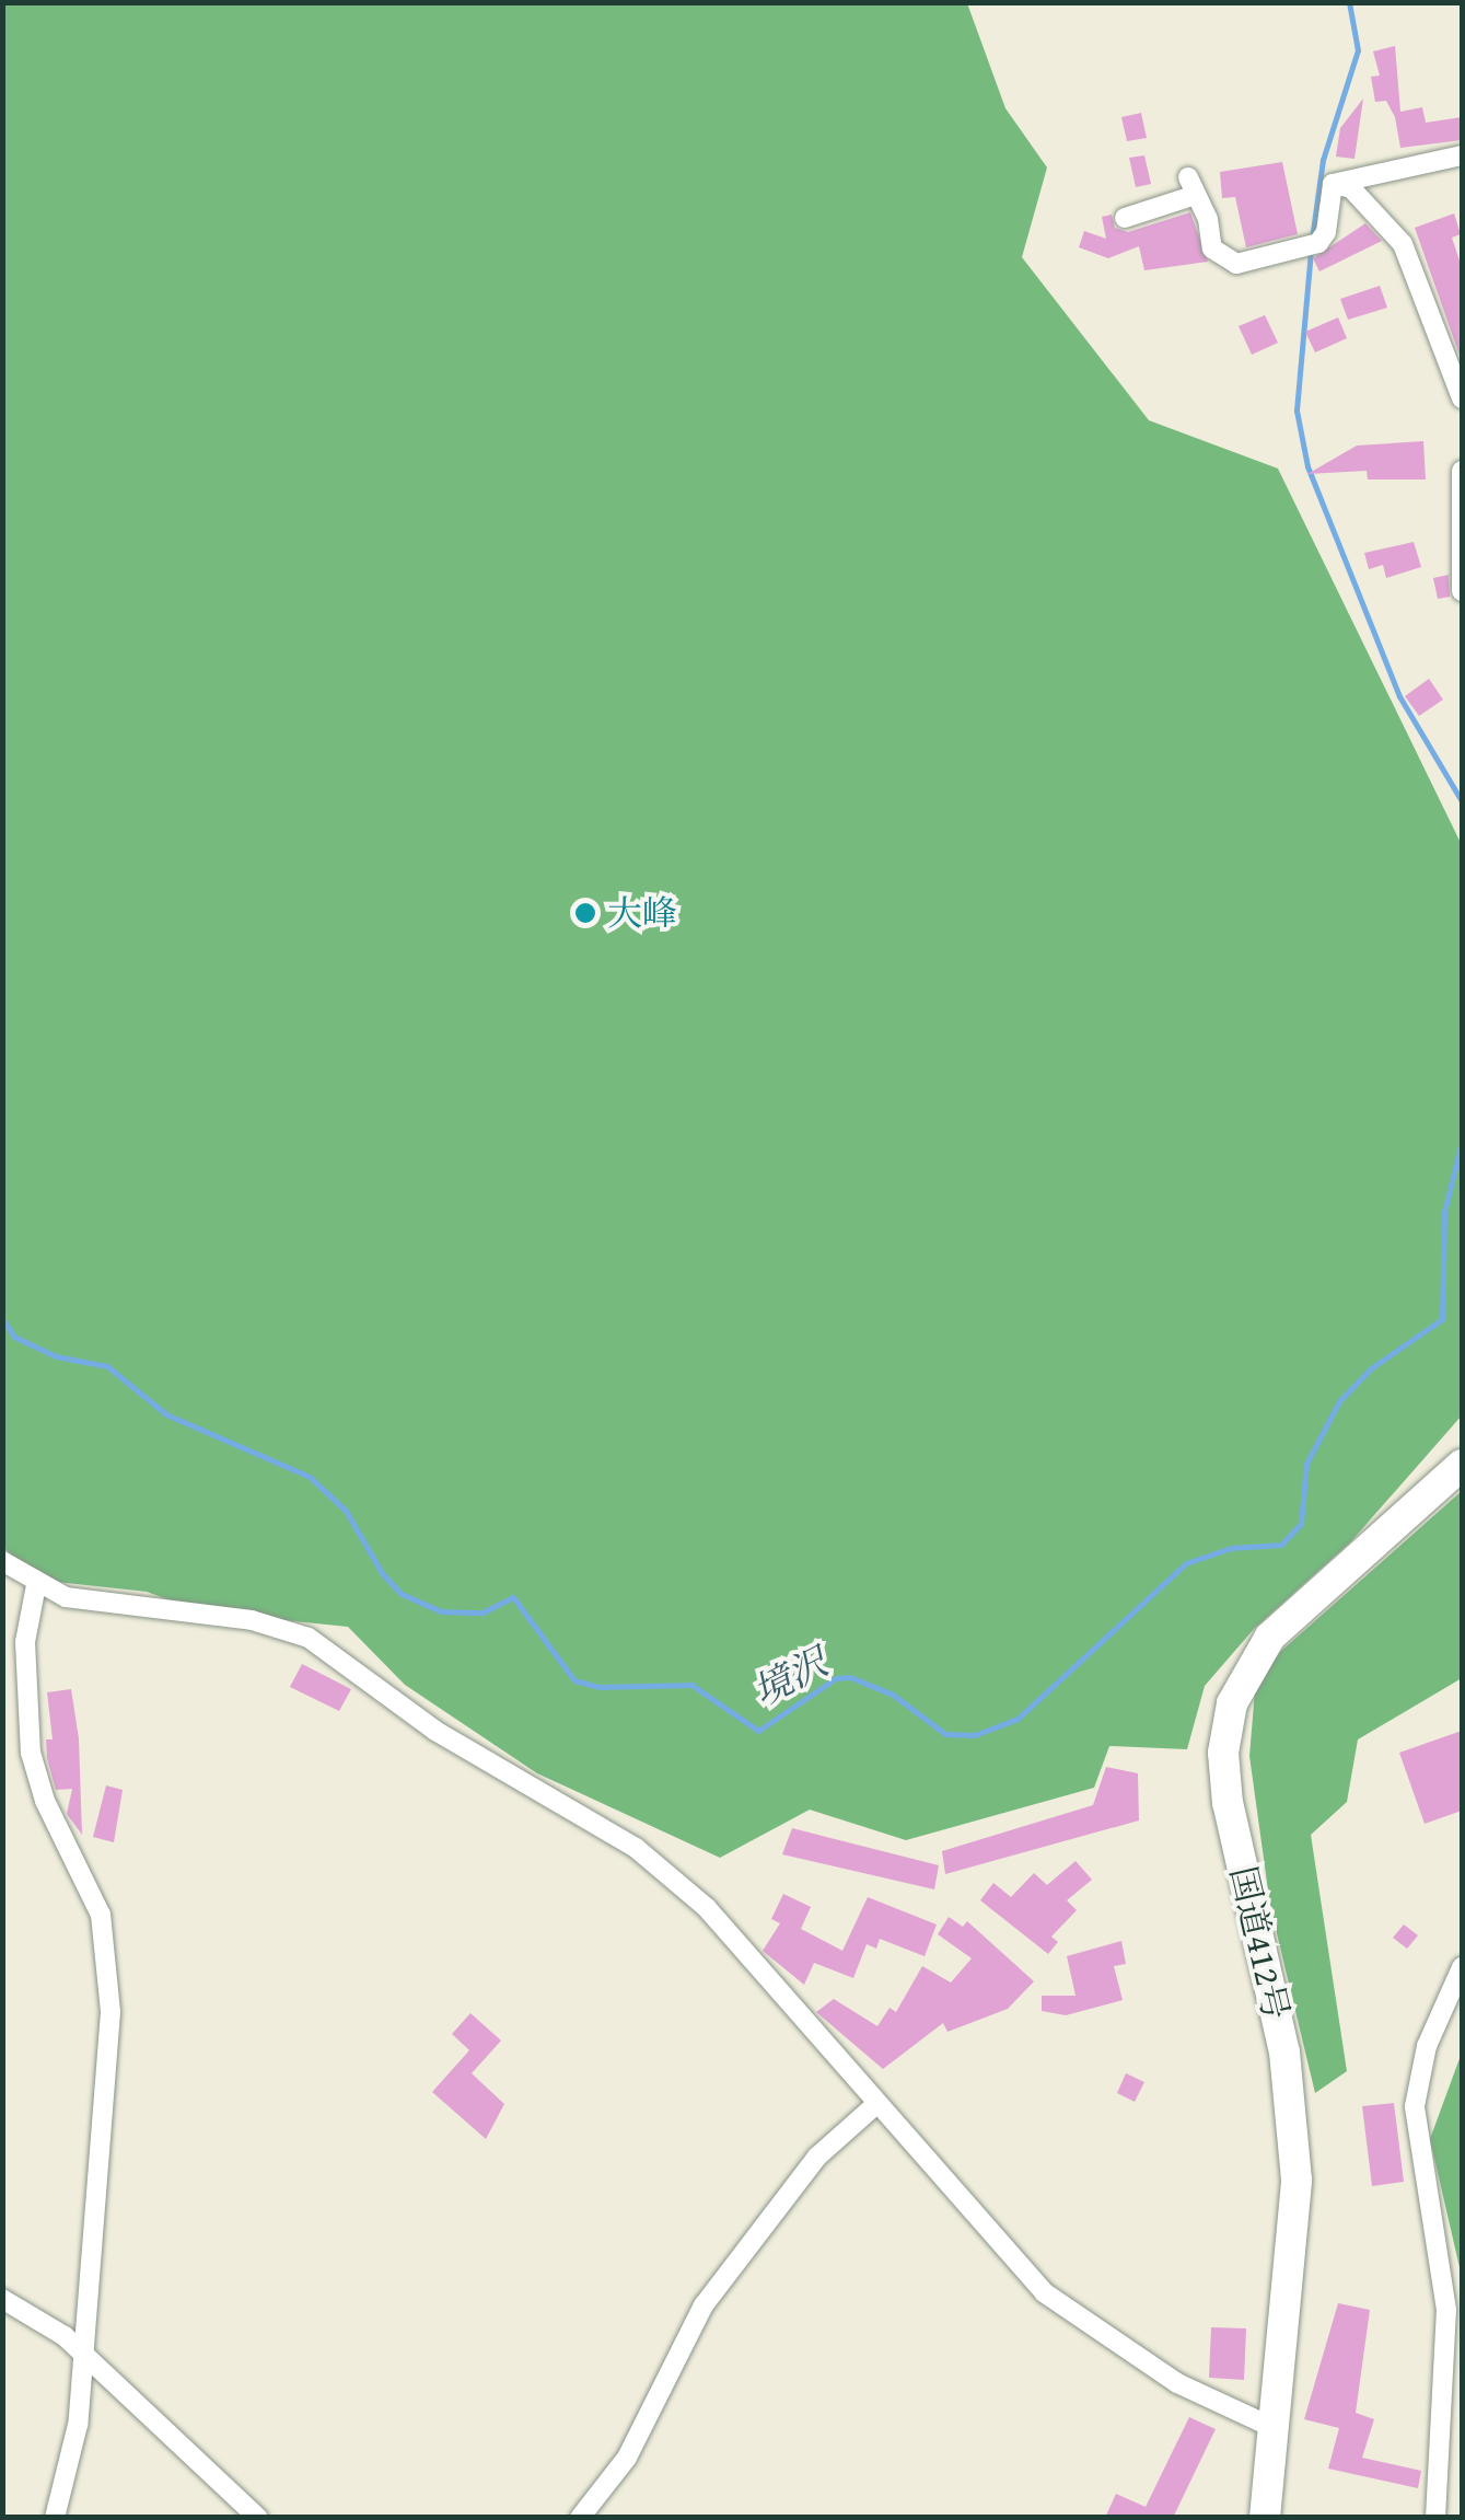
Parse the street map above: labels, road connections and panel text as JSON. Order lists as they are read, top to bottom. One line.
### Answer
{"streets":{"highway":["国道412号"]},"water":["境沢"],"places":["大峰"]}
